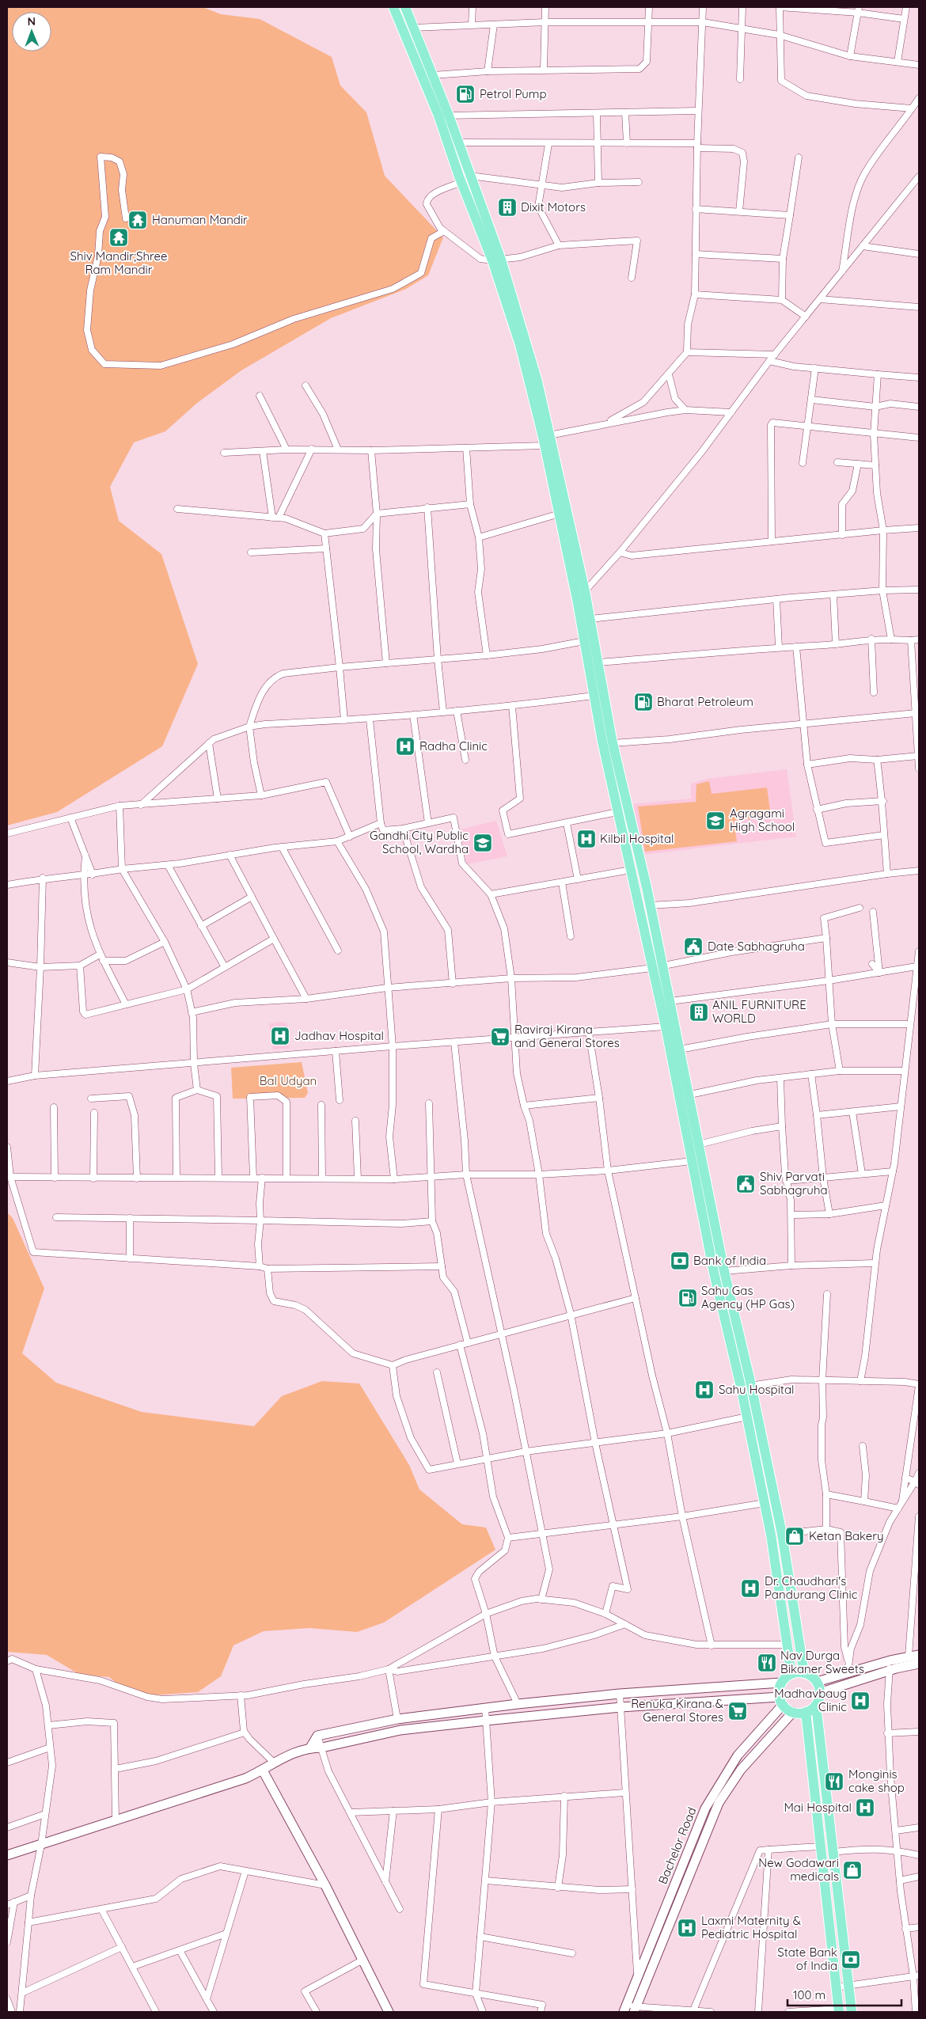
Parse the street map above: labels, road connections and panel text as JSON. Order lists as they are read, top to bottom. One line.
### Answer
{"streets":{"street":["Bachelor Road"]},"parks":["Bal Udyan"],"places":{"fuel station":["Petrol Pump","Bharat Petroleum","Sahu Gas Agency (HP Gas)"],"building":["Dixit Motors","ANIL FURNITURE WORLD"],"temple":["Hanuman Mandir","Shiv Mandir;Shree Ram Mandir"],"hospital":["Radha Clinic","Kilbil Hospital","Jadhav Hospital","Sahu Hospital","Dr. Chaudhari's Pandurang Clinic","Madhavbaug Clinic","Mai Hospital","Laxmi Maternity & Pediatric Hospital"],"school or university":["Agragami High School","Gandhi City Public School, Wardha"],"public building":["Date Sabhagruha","Shiv Parvati Sabhagruha"],"supermarket":["Raviraj Kirana and General Stores","Renuka Kirana & General Stores"],"bank":["Bank of India","State Bank of India"],"shop":["Ketan Bakery","New Godawari medicals"],"restaurant":["Nav Durga Bikaner Sweets","Monginis cake shop"]},"scale_bar":"100 m","north":"top"}
